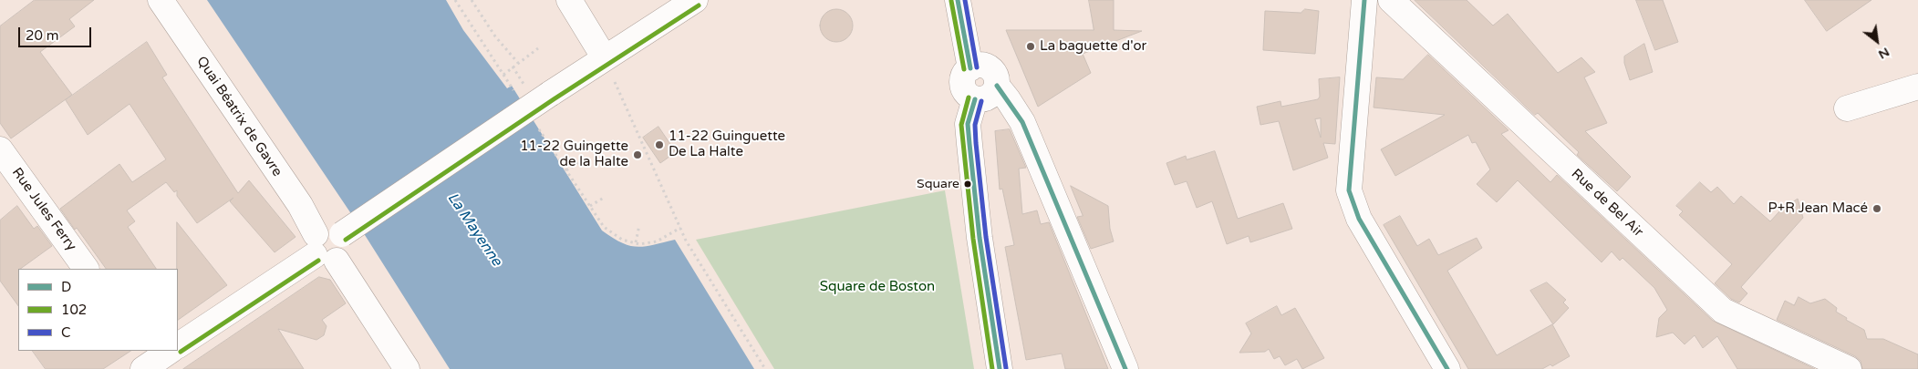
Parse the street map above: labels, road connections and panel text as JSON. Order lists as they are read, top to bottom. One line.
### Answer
{"streets":{"street":["Quai Béatrix de Gavre","Rue de Bel Air","Rue Jules Ferry"]},"water":["La Mayenne"],"parks":["Square de Boston"],"places":["La baguette d'or","11-22 Guinguette De La Halte","11-22 Guingette de la Halte","Square","P+R Jean Macé"],"lines":["transit line D","transit line C","transit line 102"],"legend":["D","102","C"],"scale_bar":"20 m","north":"bottom right"}
